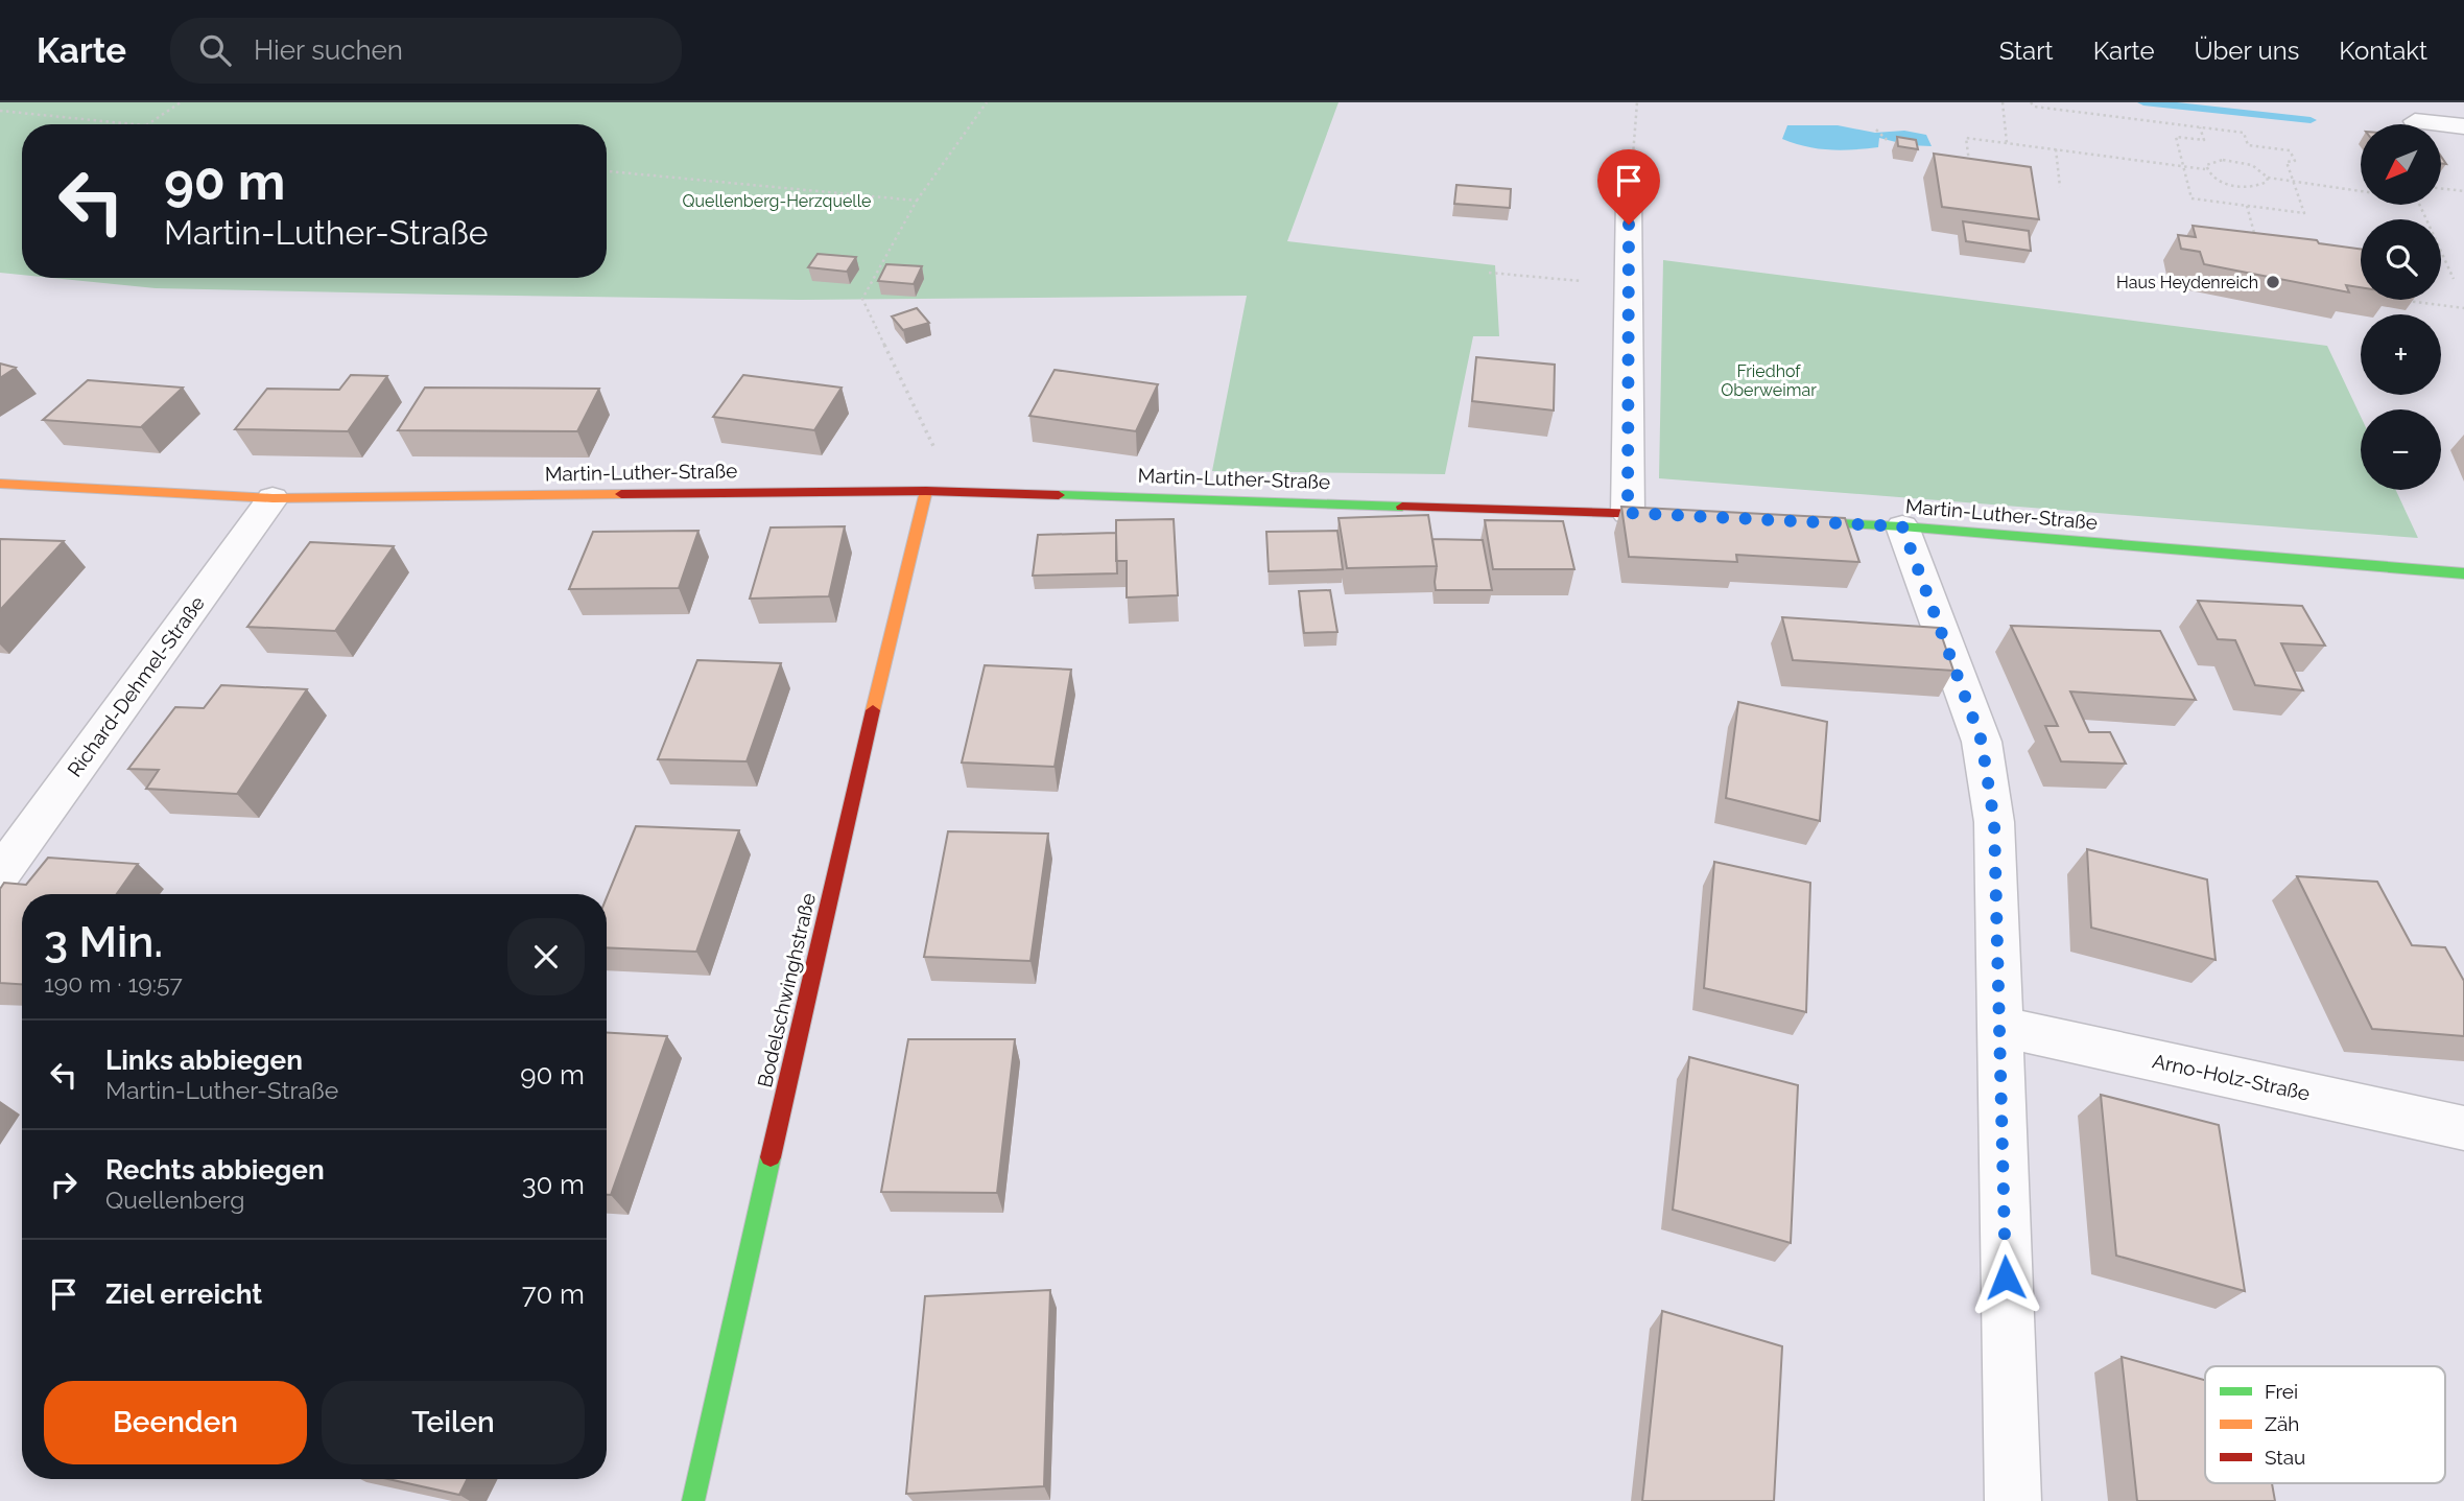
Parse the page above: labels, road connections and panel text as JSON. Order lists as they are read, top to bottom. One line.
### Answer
{"streets":{"street":["Martin-Luther-Straße","Richard-Dehmel-Straße","Bodelschwinghstraße","Arno-Holz-Straße"]},"crossings":[["Martin-Luther-Straße","Richard-Dehmel-Straße"],["Martin-Luther-Straße","Bodelschwinghstraße"]],"parks":["Quellenberg-Herzquelle","Friedhof Oberweimar"],"places":["Haus Heydenreich"],"legend":["Frei","Zäh","Stau"],"north":"bottom left","page":{"header":"Karte","search":"Hier suchen","nav":["Start","Karte","Über uns","Kontakt"],"map_buttons":["+","−"],"turn":["90 m","Martin-Luther-Straße"],"heading":["3 Min.","190 m · 19:57"],"list":[{"name":"Links abbiegen","note":"Martin-Luther-Straße","value":"90 m"},{"name":"Rechts abbiegen","note":"Quellenberg","value":"30 m"},{"name":"Ziel erreicht","value":"70 m"}],"buttons":["Beenden","Teilen"]}}
